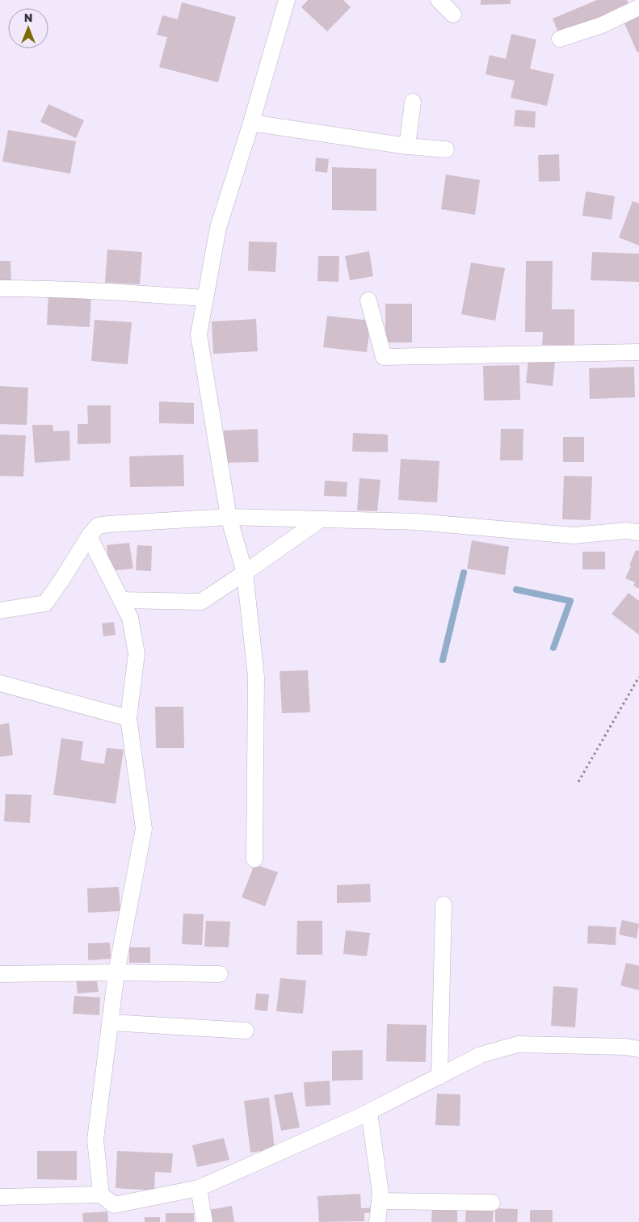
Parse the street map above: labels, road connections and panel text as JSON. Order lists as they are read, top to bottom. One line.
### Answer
{"north":"top"}
